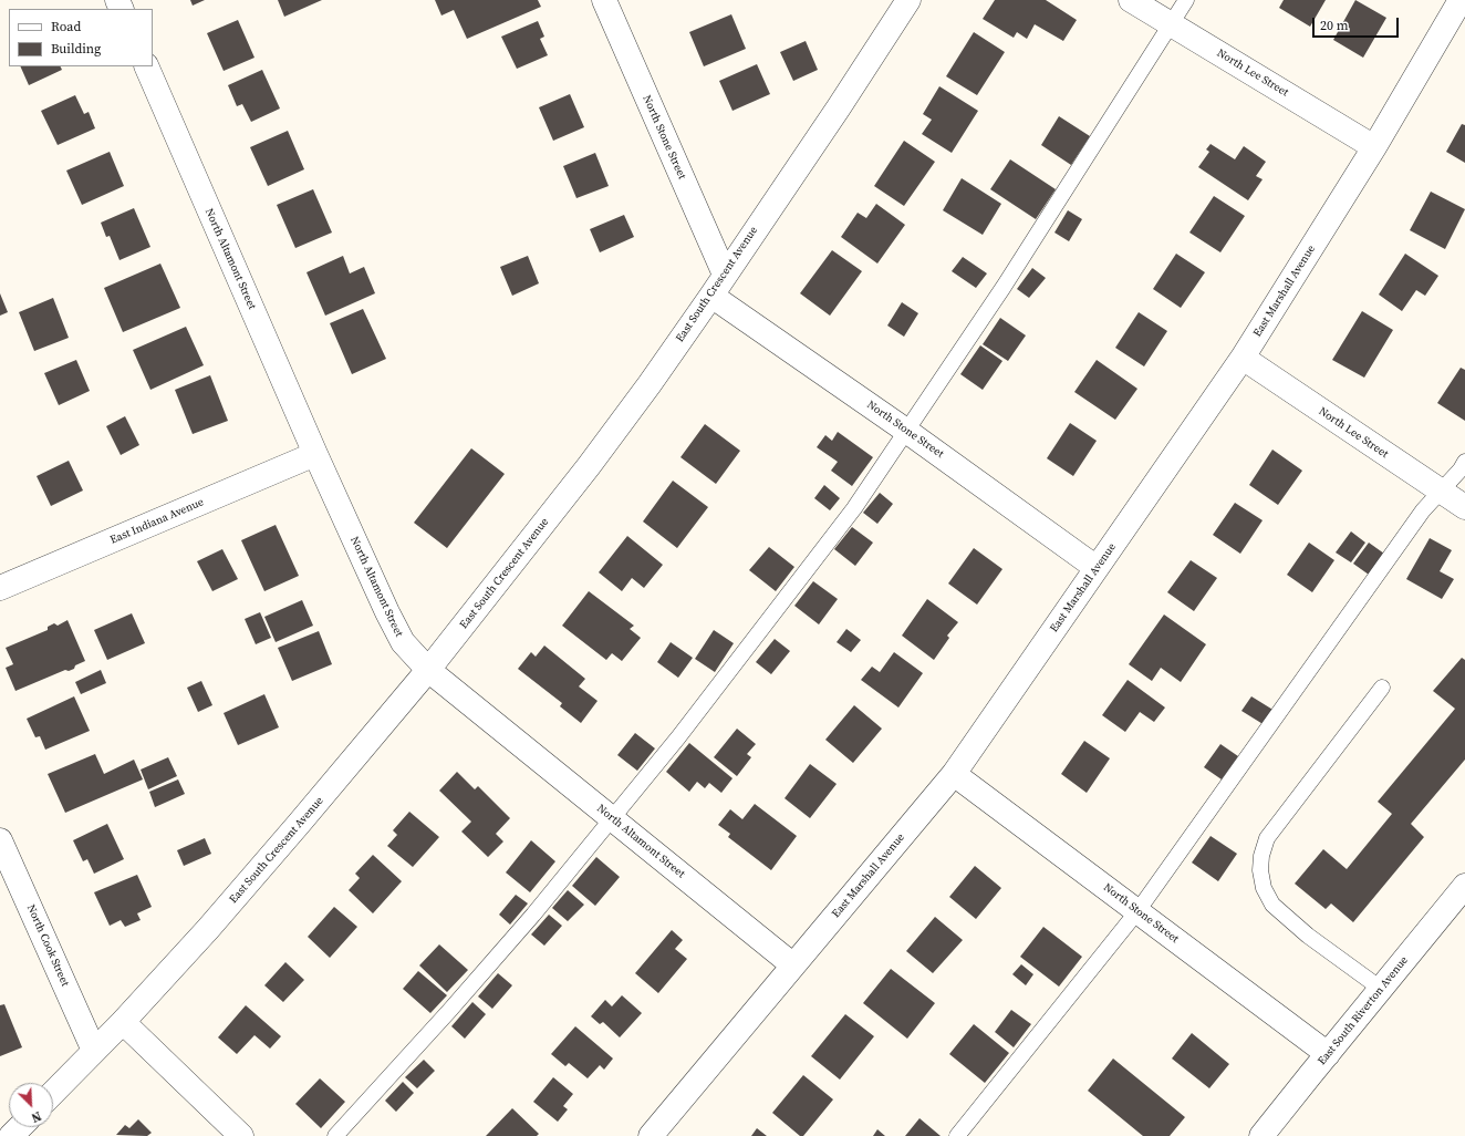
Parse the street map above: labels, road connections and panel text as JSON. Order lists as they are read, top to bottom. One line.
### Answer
{"streets":{"street":["North Lee Street","North Stone Street","North Altamont Street","East South Crescent Avenue","East Marshall Avenue","East Indiana Avenue","North Cook Street","East South Riverton Avenue"]},"crossings":[["North Lee Street","East Marshall Avenue"],["North Stone Street","East South Crescent Avenue"],["North Stone Street","East Marshall Avenue"],["North Stone Street","East South Riverton Avenue"],["North Altamont Street","East South Crescent Avenue"],["North Altamont Street","East Marshall Avenue"],["North Altamont Street","East Indiana Avenue"],["East South Crescent Avenue","North Cook Street"]],"legend":["Road","Building"],"scale_bar":"20 m","north":"bottom right"}
